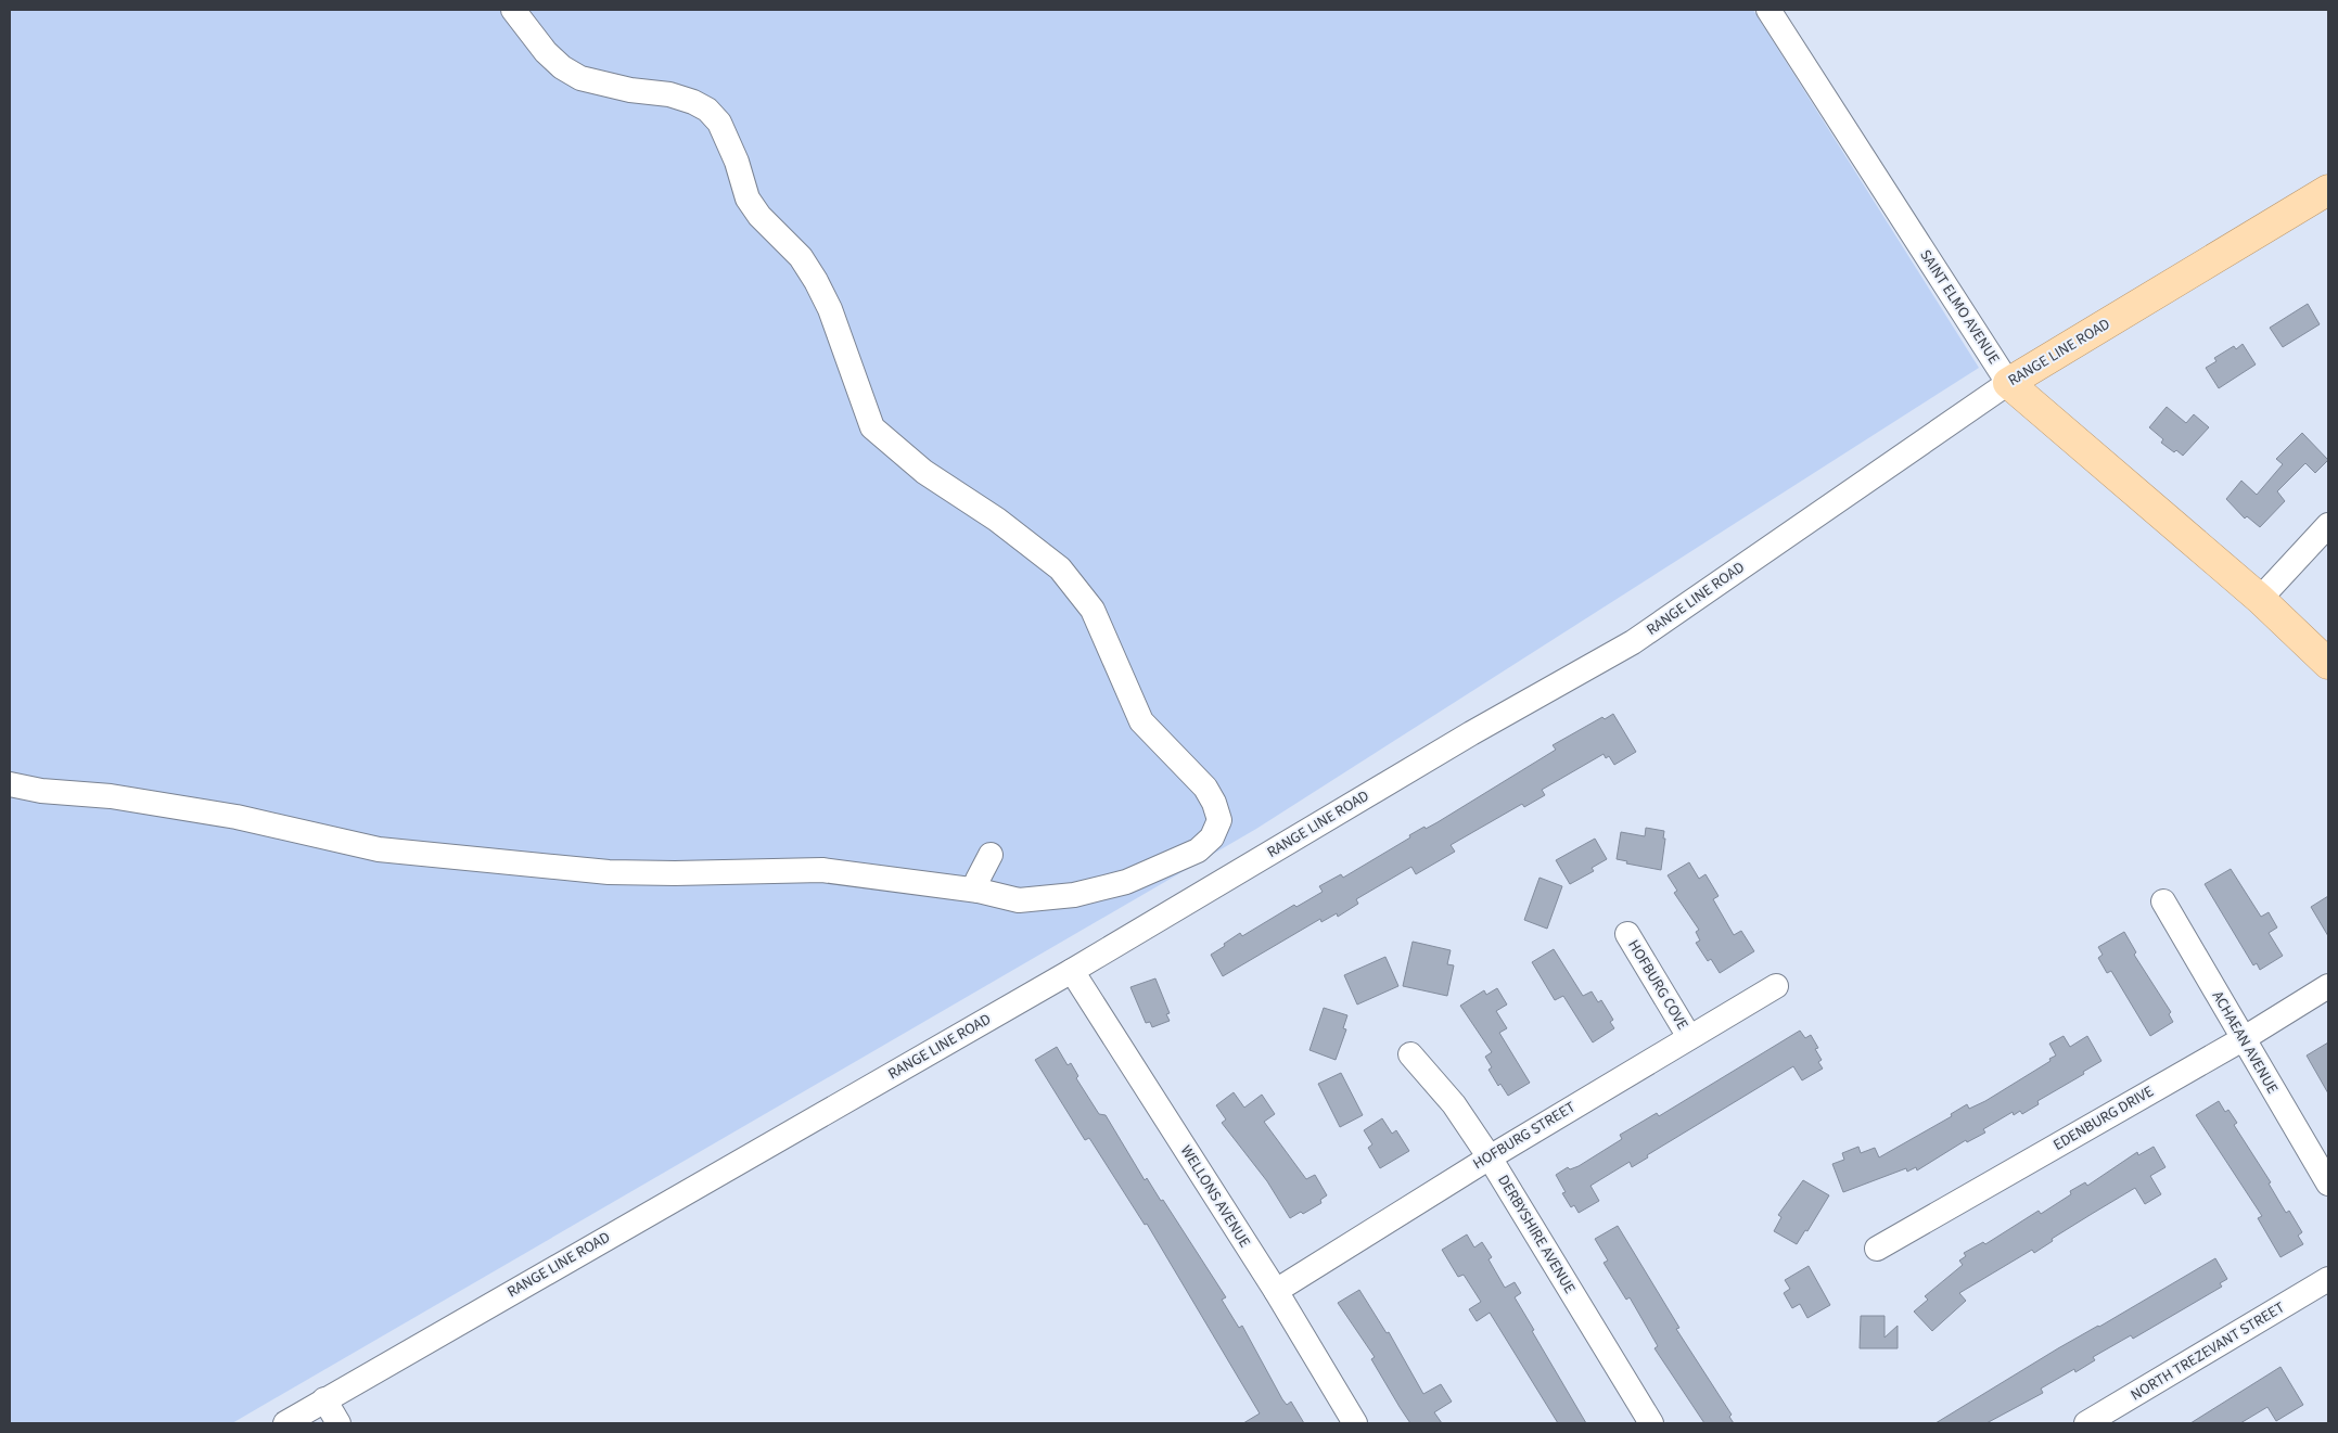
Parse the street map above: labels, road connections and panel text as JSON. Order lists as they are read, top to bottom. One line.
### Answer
{"streets":{"main road":["SAINT ELMO AVENUE","RANGE LINE ROAD"],"street":["HOFBURG COVE","ACHAEAN AVENUE","EDENBURG DRIVE","HOFBURG STREET","WELLONS AVENUE","DERBYSHIRE AVENUE","NORTH TREZEVANT STREET"]},"crossings":[["SAINT ELMO AVENUE","RANGE LINE ROAD"],["RANGE LINE ROAD","WELLONS AVENUE"],["HOFBURG COVE","HOFBURG STREET"],["ACHAEAN AVENUE","EDENBURG DRIVE"],["HOFBURG STREET","WELLONS AVENUE"],["HOFBURG STREET","DERBYSHIRE AVENUE"]]}
